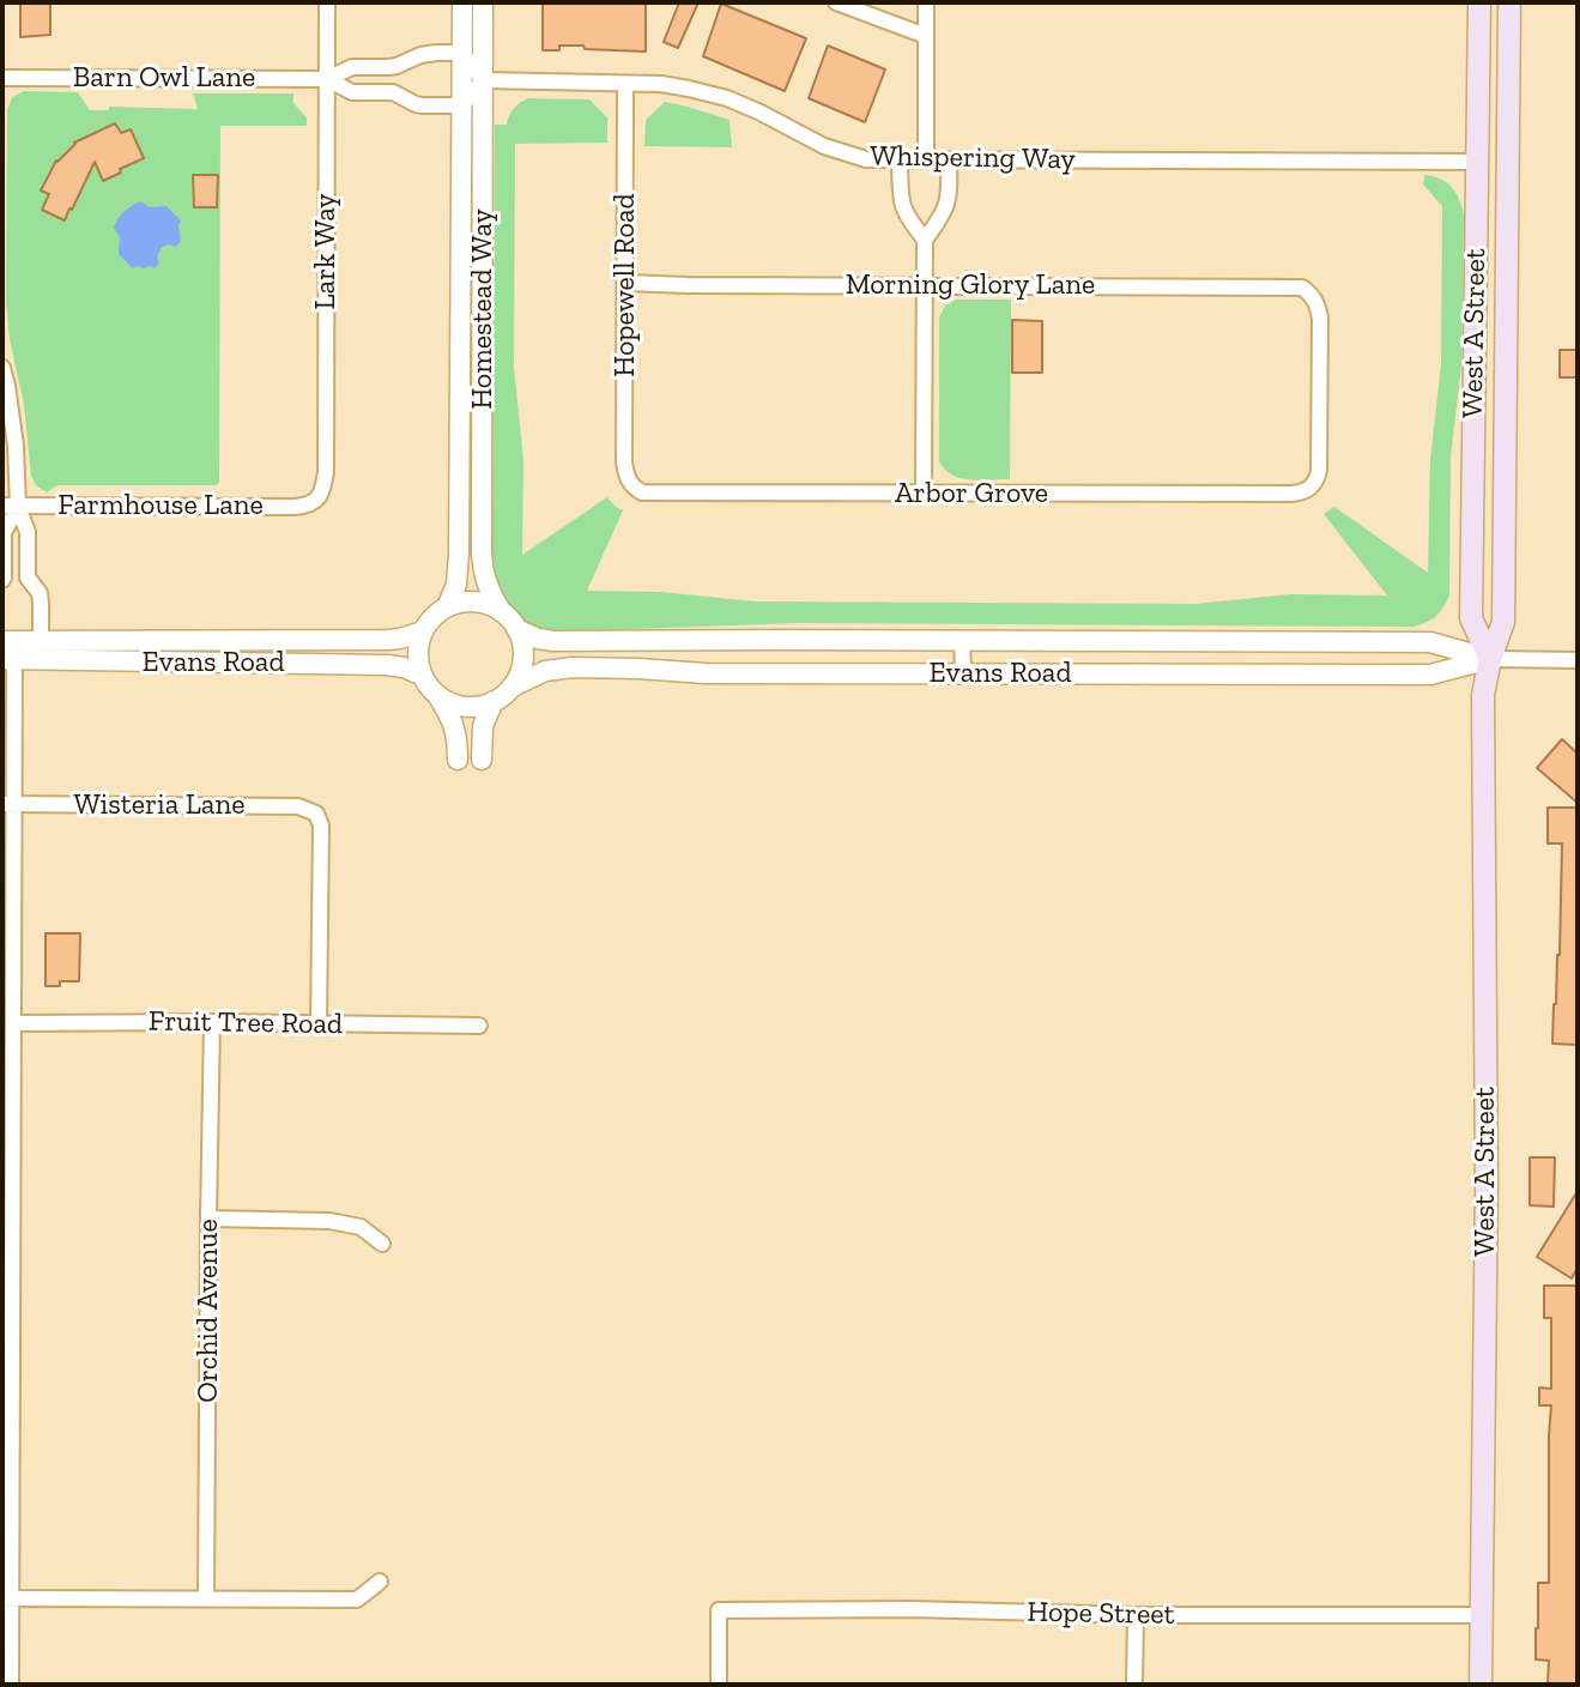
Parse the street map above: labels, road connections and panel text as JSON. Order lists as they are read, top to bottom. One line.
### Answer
{"streets":{"main road":["West A Street"],"street":["Barn Owl Lane","Whispering Way","Lark Way","Hopewell Road","Morning Glory Lane","Homestead Way","Arbor Grove","Farmhouse Lane","Evans Road","Wisteria Lane","Fruit Tree Road","Orchid Avenue","Hope Street"]},"crossings":[["Barn Owl Lane","Lark Way"],["Barn Owl Lane","Homestead Way"],["Whispering Way","Hopewell Road"],["Whispering Way","Homestead Way"],["Whispering Way","West A Street"],["Lark Way","Farmhouse Lane"],["Hopewell Road","Morning Glory Lane"],["Hopewell Road","Arbor Grove"],["Morning Glory Lane","Arbor Grove"],["Homestead Way","Evans Road"],["West A Street","Evans Road"],["West A Street","Hope Street"],["Wisteria Lane","Fruit Tree Road"],["Fruit Tree Road","Orchid Avenue"]]}
